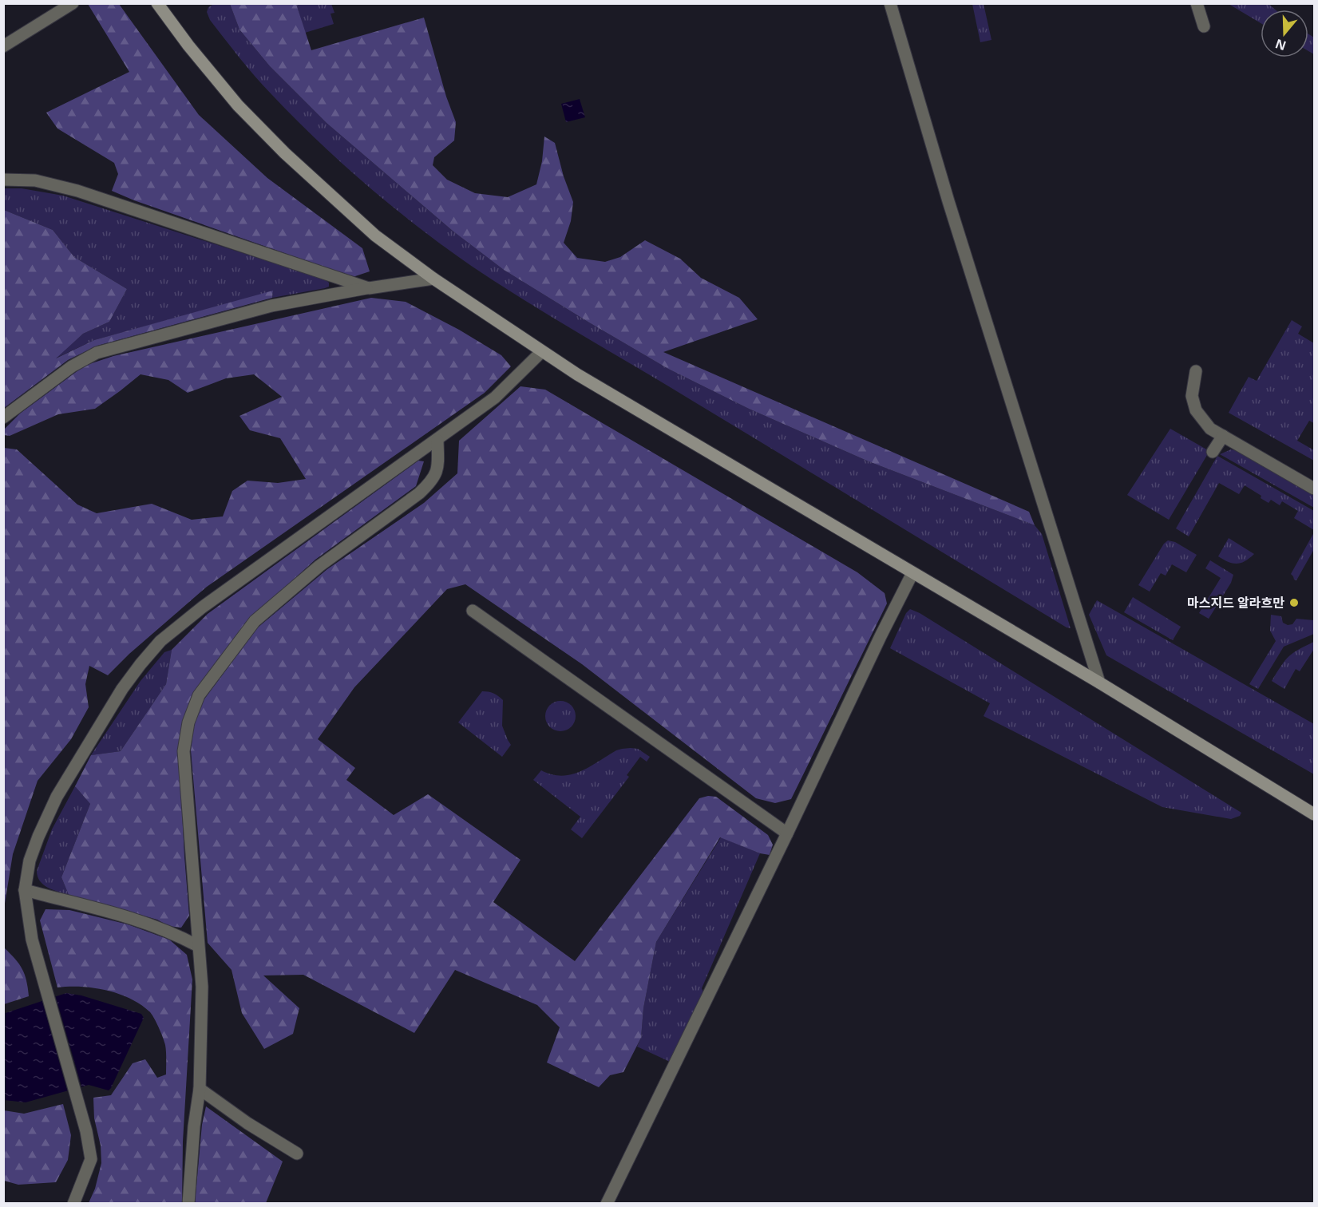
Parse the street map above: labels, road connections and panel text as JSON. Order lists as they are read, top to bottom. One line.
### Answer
{"places":["마스지드 알라흐만"],"north":"bottom"}
